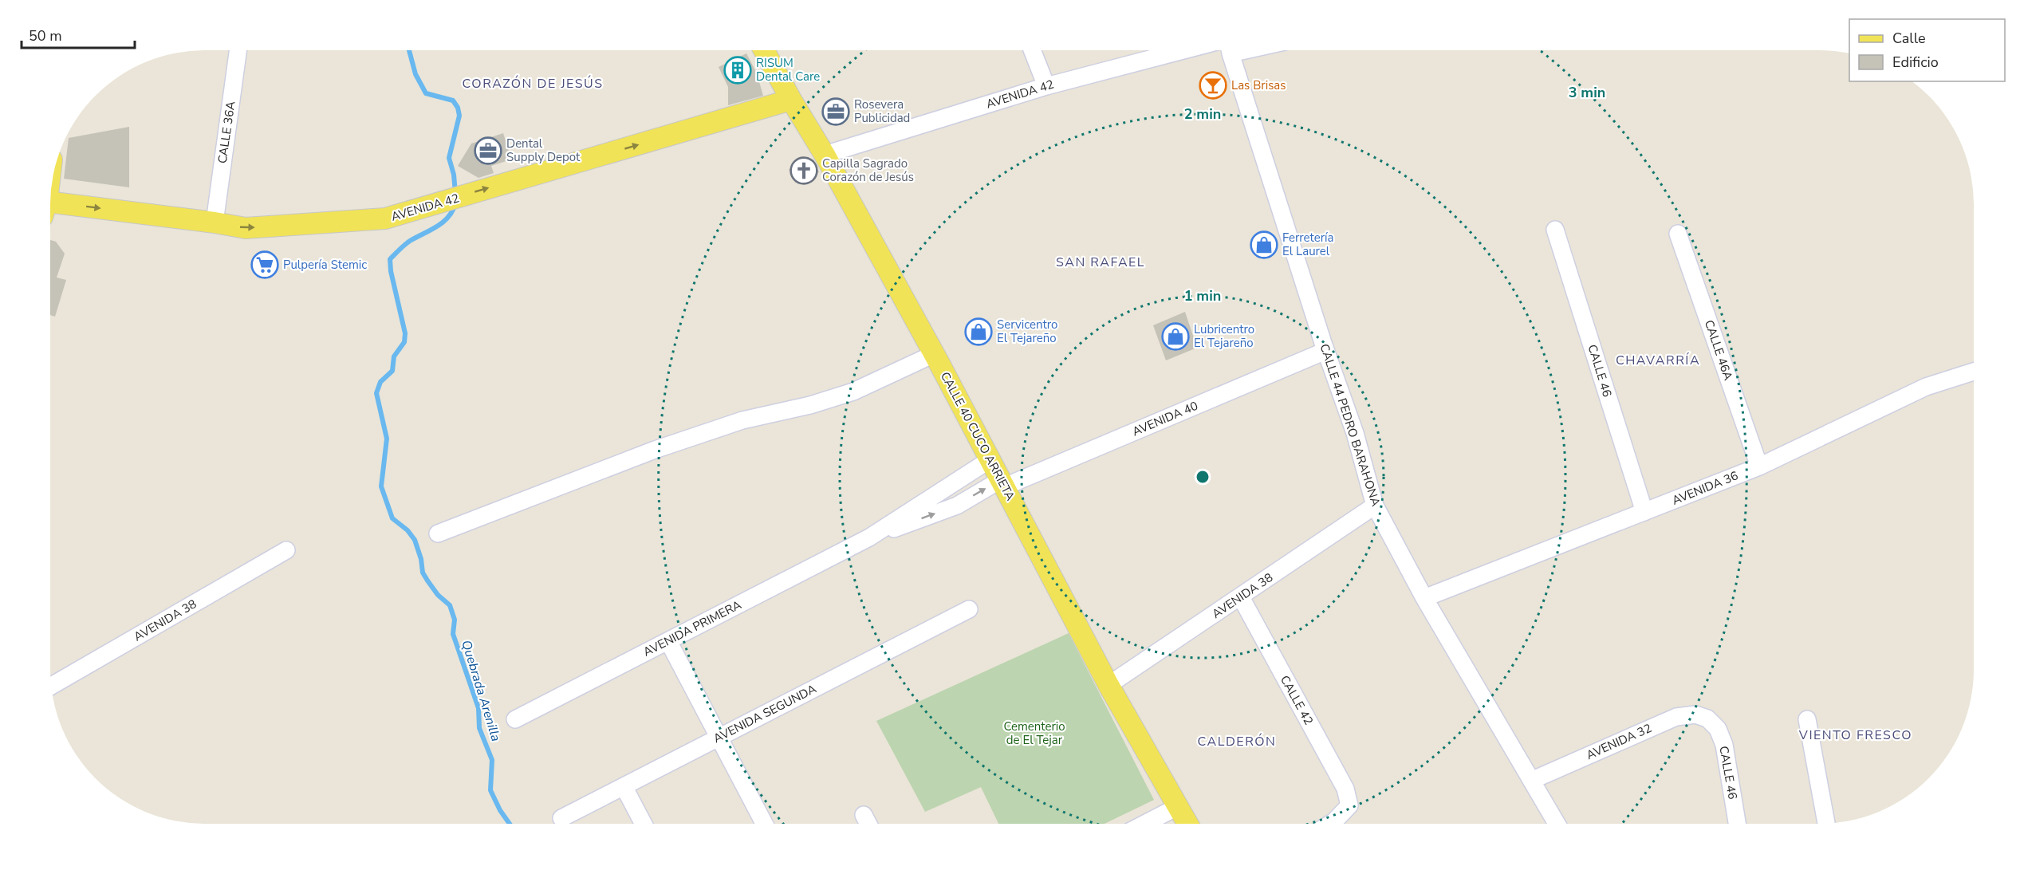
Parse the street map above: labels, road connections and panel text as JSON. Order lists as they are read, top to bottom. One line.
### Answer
{"streets":{"main road":["AVENIDA 42","CALLE 40 CUCO ARRIETA"],"street":["CALLE 36A","CALLE 46A","CALLE 46","AVENIDA 40","CALLE 44 PEDRO BARAHONA","AVENIDA 36","AVENIDA 38","AVENIDA PRIMERA","CALLE 42","AVENIDA SEGUNDA","AVENIDA 32"]},"crossings":[["AVENIDA 42","CALLE 36A"],["AVENIDA 42","CALLE 40 CUCO ARRIETA"],["CALLE 46A","AVENIDA 36"],["CALLE 46","AVENIDA 36"],["CALLE 46","AVENIDA 32"],["AVENIDA 40","CALLE 44 PEDRO BARAHONA"],["AVENIDA 40","CALLE 40 CUCO ARRIETA"],["AVENIDA 40","AVENIDA PRIMERA"],["CALLE 44 PEDRO BARAHONA","AVENIDA 36"],["CALLE 44 PEDRO BARAHONA","AVENIDA 38"],["CALLE 44 PEDRO BARAHONA","AVENIDA 32"],["CALLE 40 CUCO ARRIETA","AVENIDA 38"],["CALLE 40 CUCO ARRIETA","AVENIDA PRIMERA"],["AVENIDA 38","CALLE 42"]],"one_way":["AVENIDA 42"],"districts":["CORAZÓN DE JESÚS","SAN RAFAEL","CHAVARRÍA","VIENTO FRESCO","CALDERÓN"],"water":["Quebrada Arenilla"],"parks":["Cementerio de El Tejar"],"places":{"building":["RISUM Dental Care"],"bar":["Las Brisas"],"office":["Rosevera Publicidad","Dental Supply Depot"],"church":["Capilla Sagrado Corazón de Jesús"],"shop":["Ferretería El Laurel","Servicentro El Tejareño","Lubricentro El Tejareño"],"supermarket":["Pulpería Stemic"]},"legend":["Calle","Edificio"],"scale_bar":"50 m","rings":["3 min","2 min","1 min"]}
